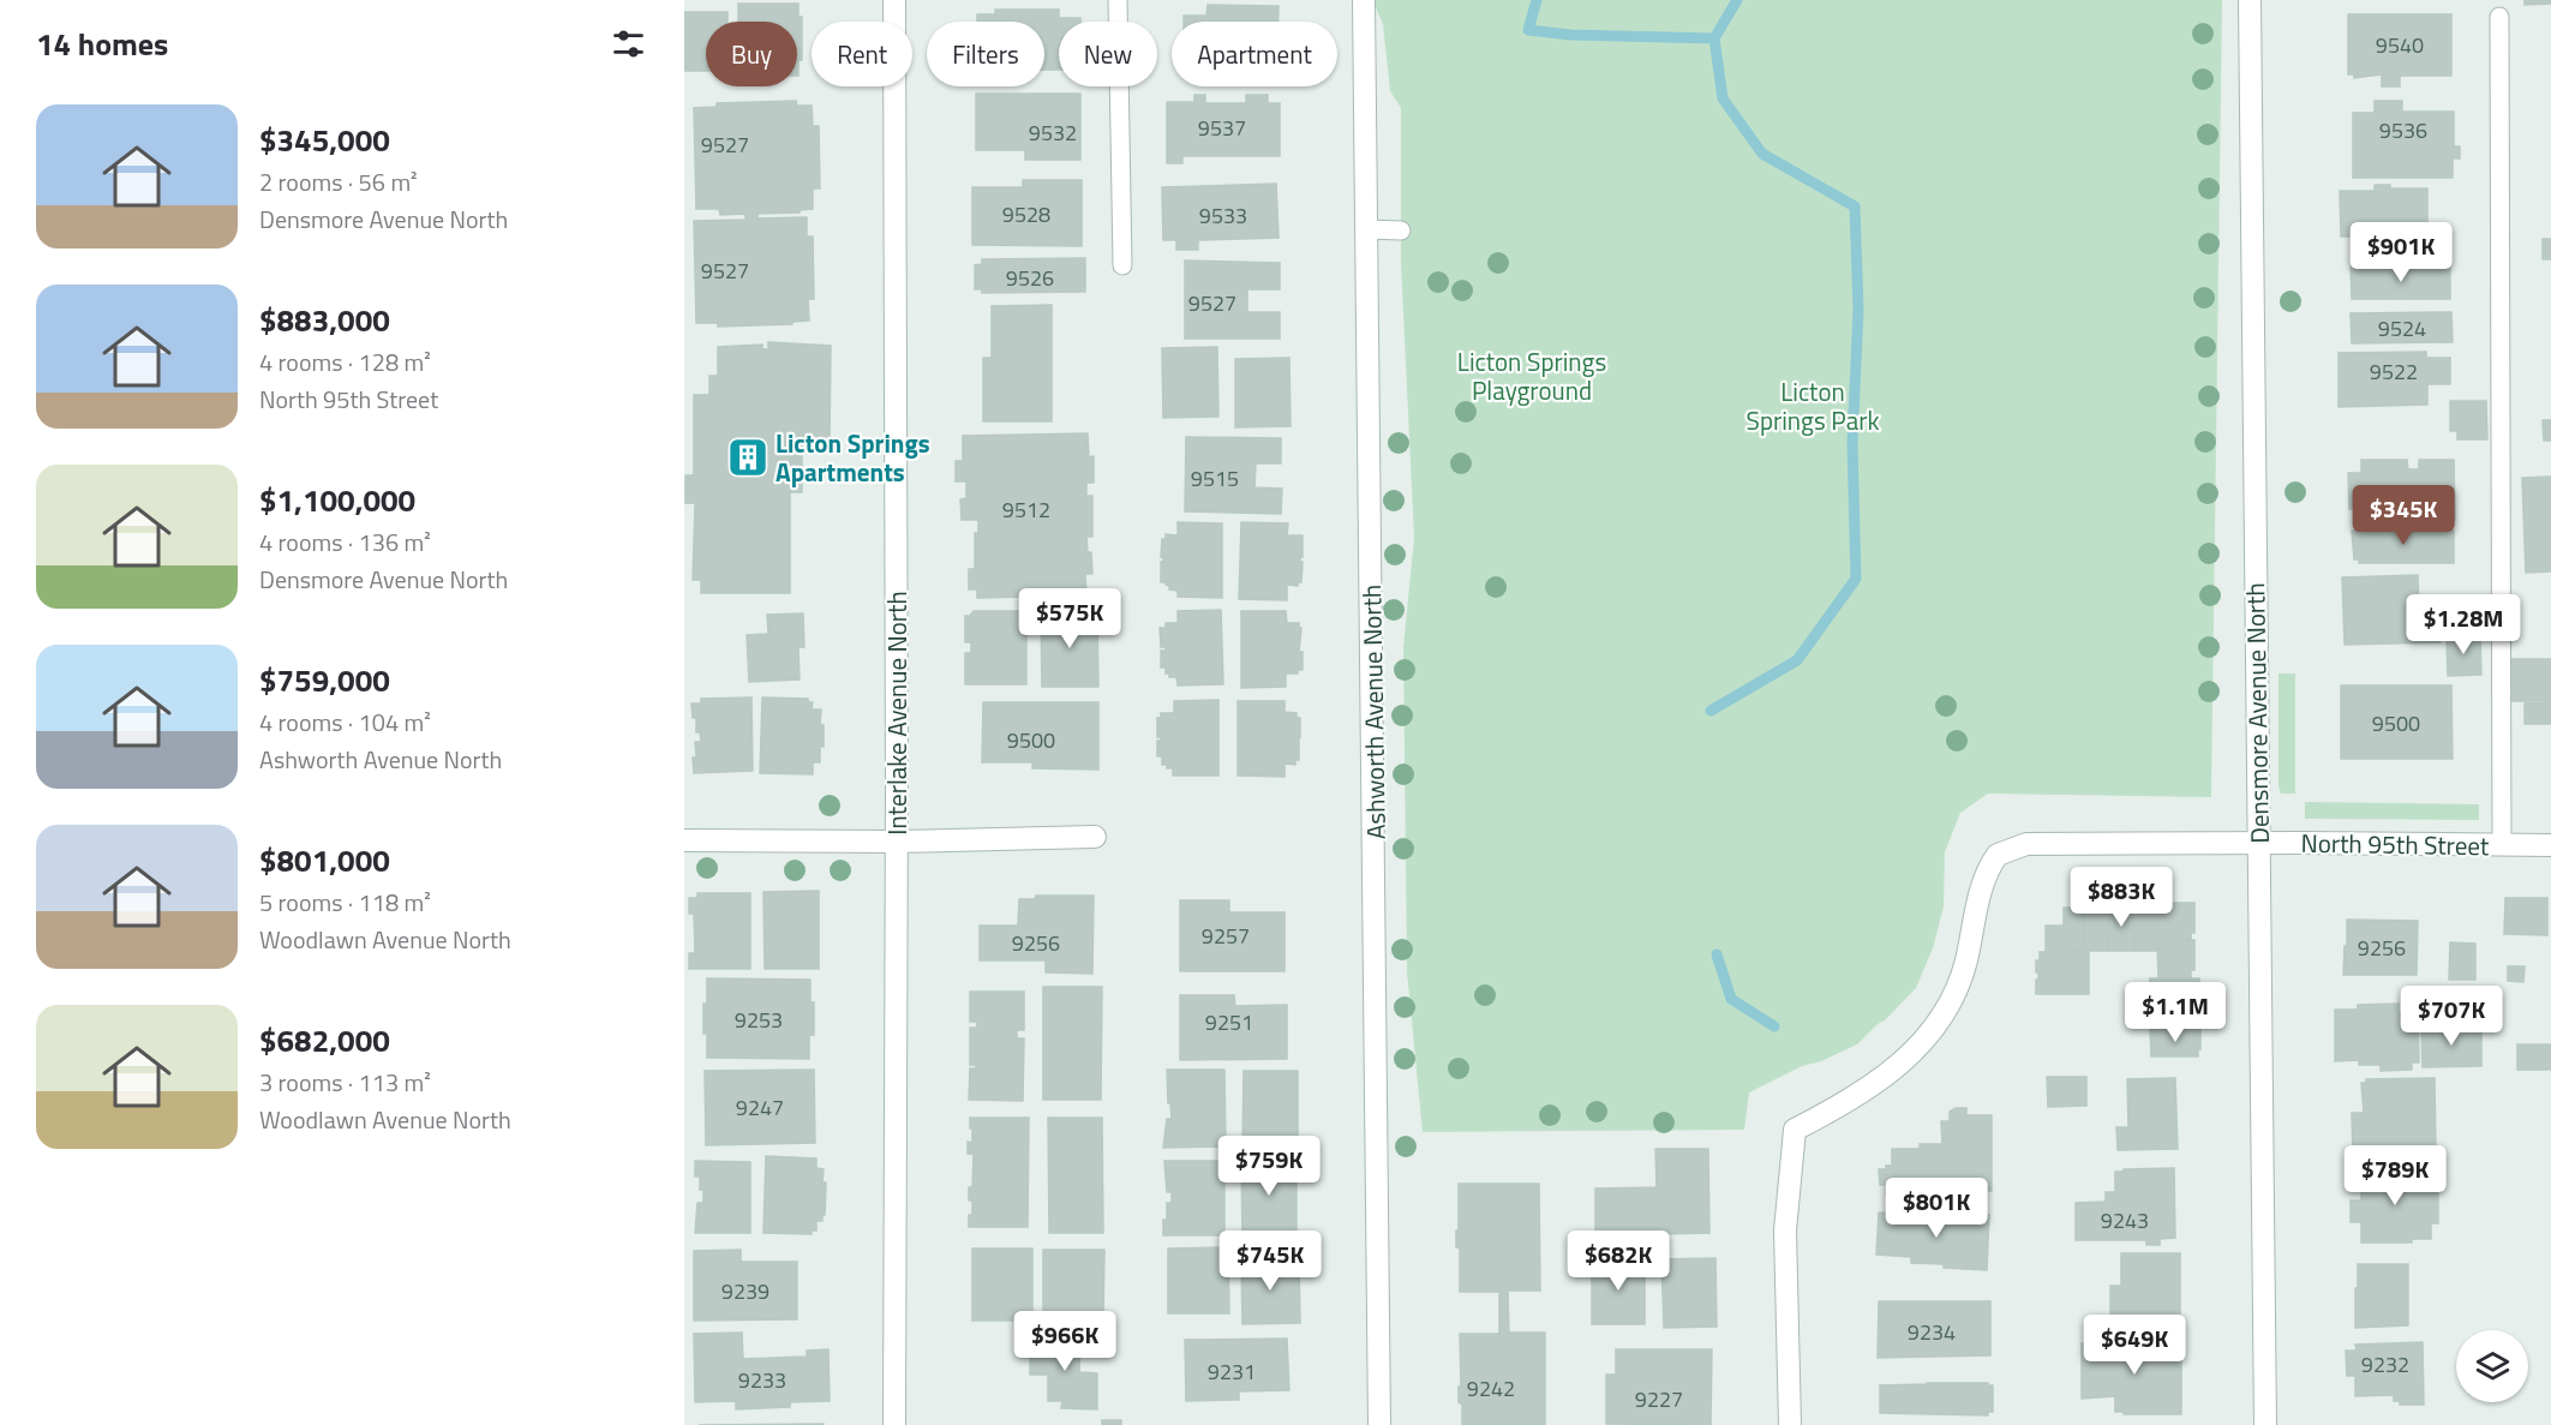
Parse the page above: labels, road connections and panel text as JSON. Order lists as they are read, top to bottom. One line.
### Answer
{"streets":{"street":["Ashworth Avenue North","Interlake Avenue North","Densmore Avenue North","North 95th Street"]},"crossings":[["Densmore Avenue North","North 95th Street"]],"parks":["Licton Springs Playground","Licton Springs Park"],"places":{"building":["Licton Springs Apartments"]},"house_numbers":["9540","9537","9536","9532","9527","9528","9533","9527","9526","9527","9524","9522","9515","9512","9500","9500","9257","9256","9256","9253","9251","9247","9243","9239","9234","9232","9231","9233","9242","9227"],"page":{"heading":"14 homes","chip":["Buy","Rent","Filters","New","Apartment"],"list":[{"name":"$345,000","note":"2 rooms · 56 m² · Densmore Avenue North"},{"name":"$883,000","note":"4 rooms · 128 m² · North 95th Street"},{"name":"$1,100,000","note":"4 rooms · 136 m² · Densmore Avenue North"},{"name":"$759,000","note":"4 rooms · 104 m² · Ashworth Avenue North"},{"name":"$801,000","note":"5 rooms · 118 m² · Woodlawn Avenue North"},{"name":"$682,000","note":"3 rooms · 113 m² · Woodlawn Avenue North"}],"price":["$901K","$345K","$575K","$1.28M","$883K","$1.1M","$707K","$759K","$789K","$801K","$745K","$682K","$966K","$649K"]}}
